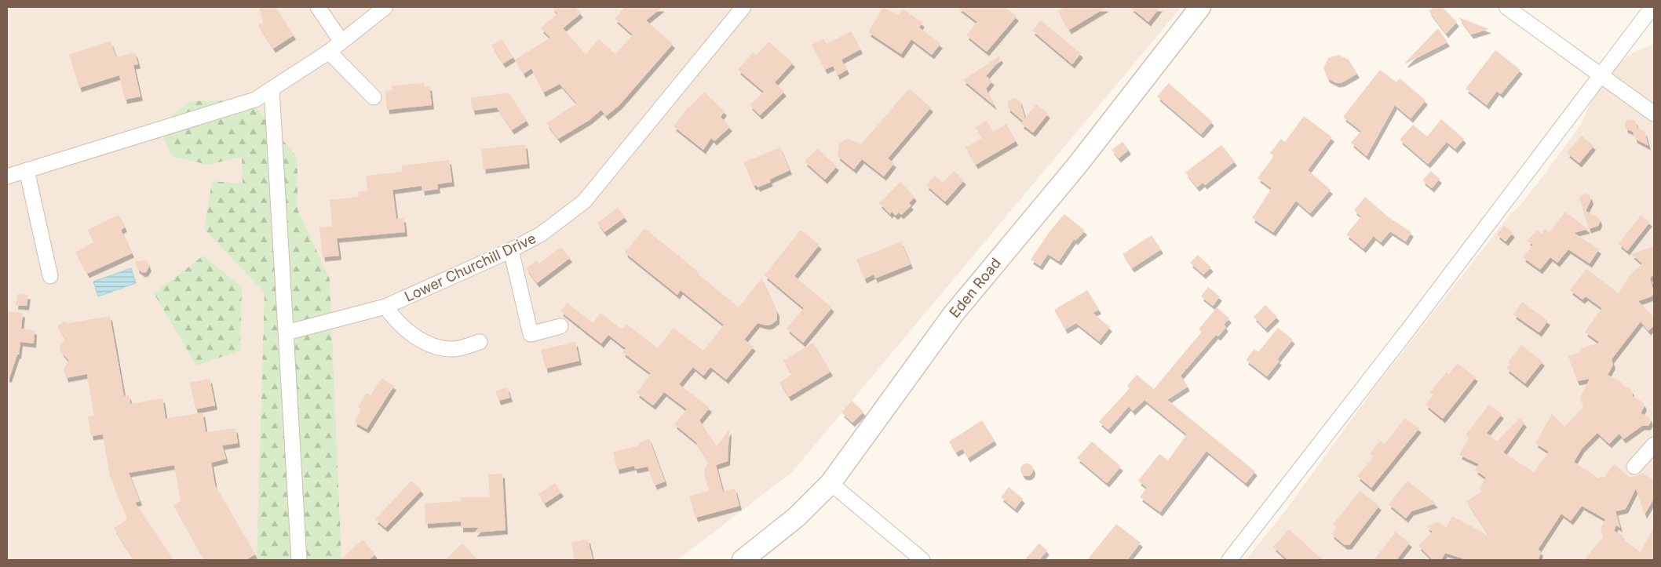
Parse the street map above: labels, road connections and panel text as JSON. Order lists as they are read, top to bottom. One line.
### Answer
{"streets":{"street":["Lower Churchill Drive","Eden Road"]}}
